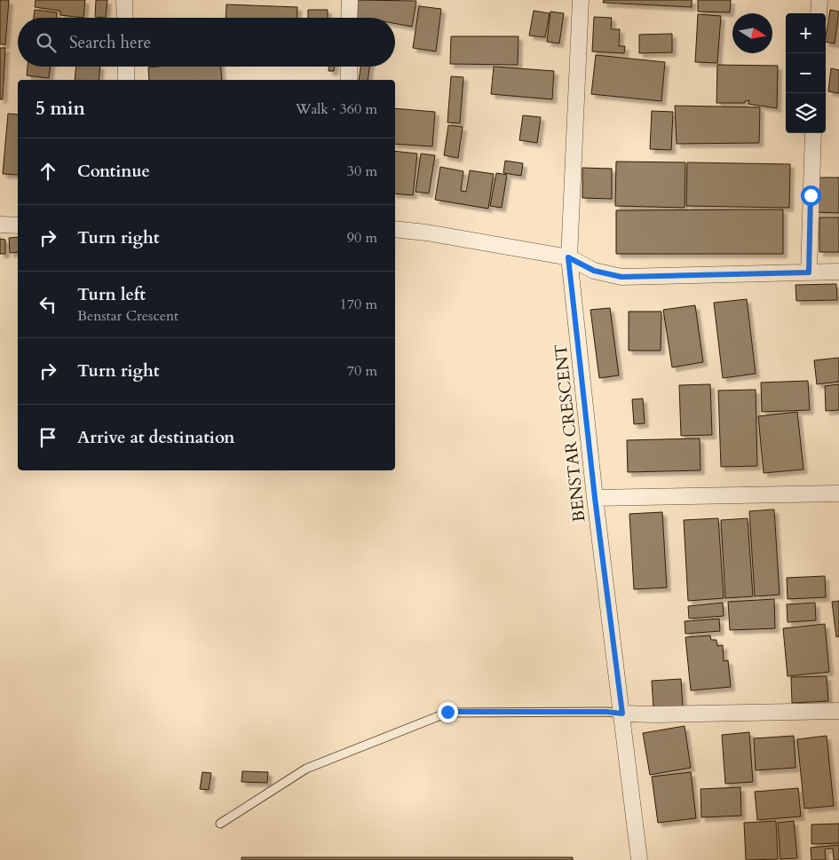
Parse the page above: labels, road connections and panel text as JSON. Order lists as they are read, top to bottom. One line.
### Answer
{"streets":{"street":["BENSTAR CRESCENT"]},"north":"right","page":{"map_buttons":["+","−"],"search":"Search here","heading":["5 min","Walk · 360 m"],"list":[["Continue","30 m"],["Turn right","90 m"],["Turn left","Benstar Crescent","170 m"],["Turn right","70 m"],"Arrive at destination"]}}
